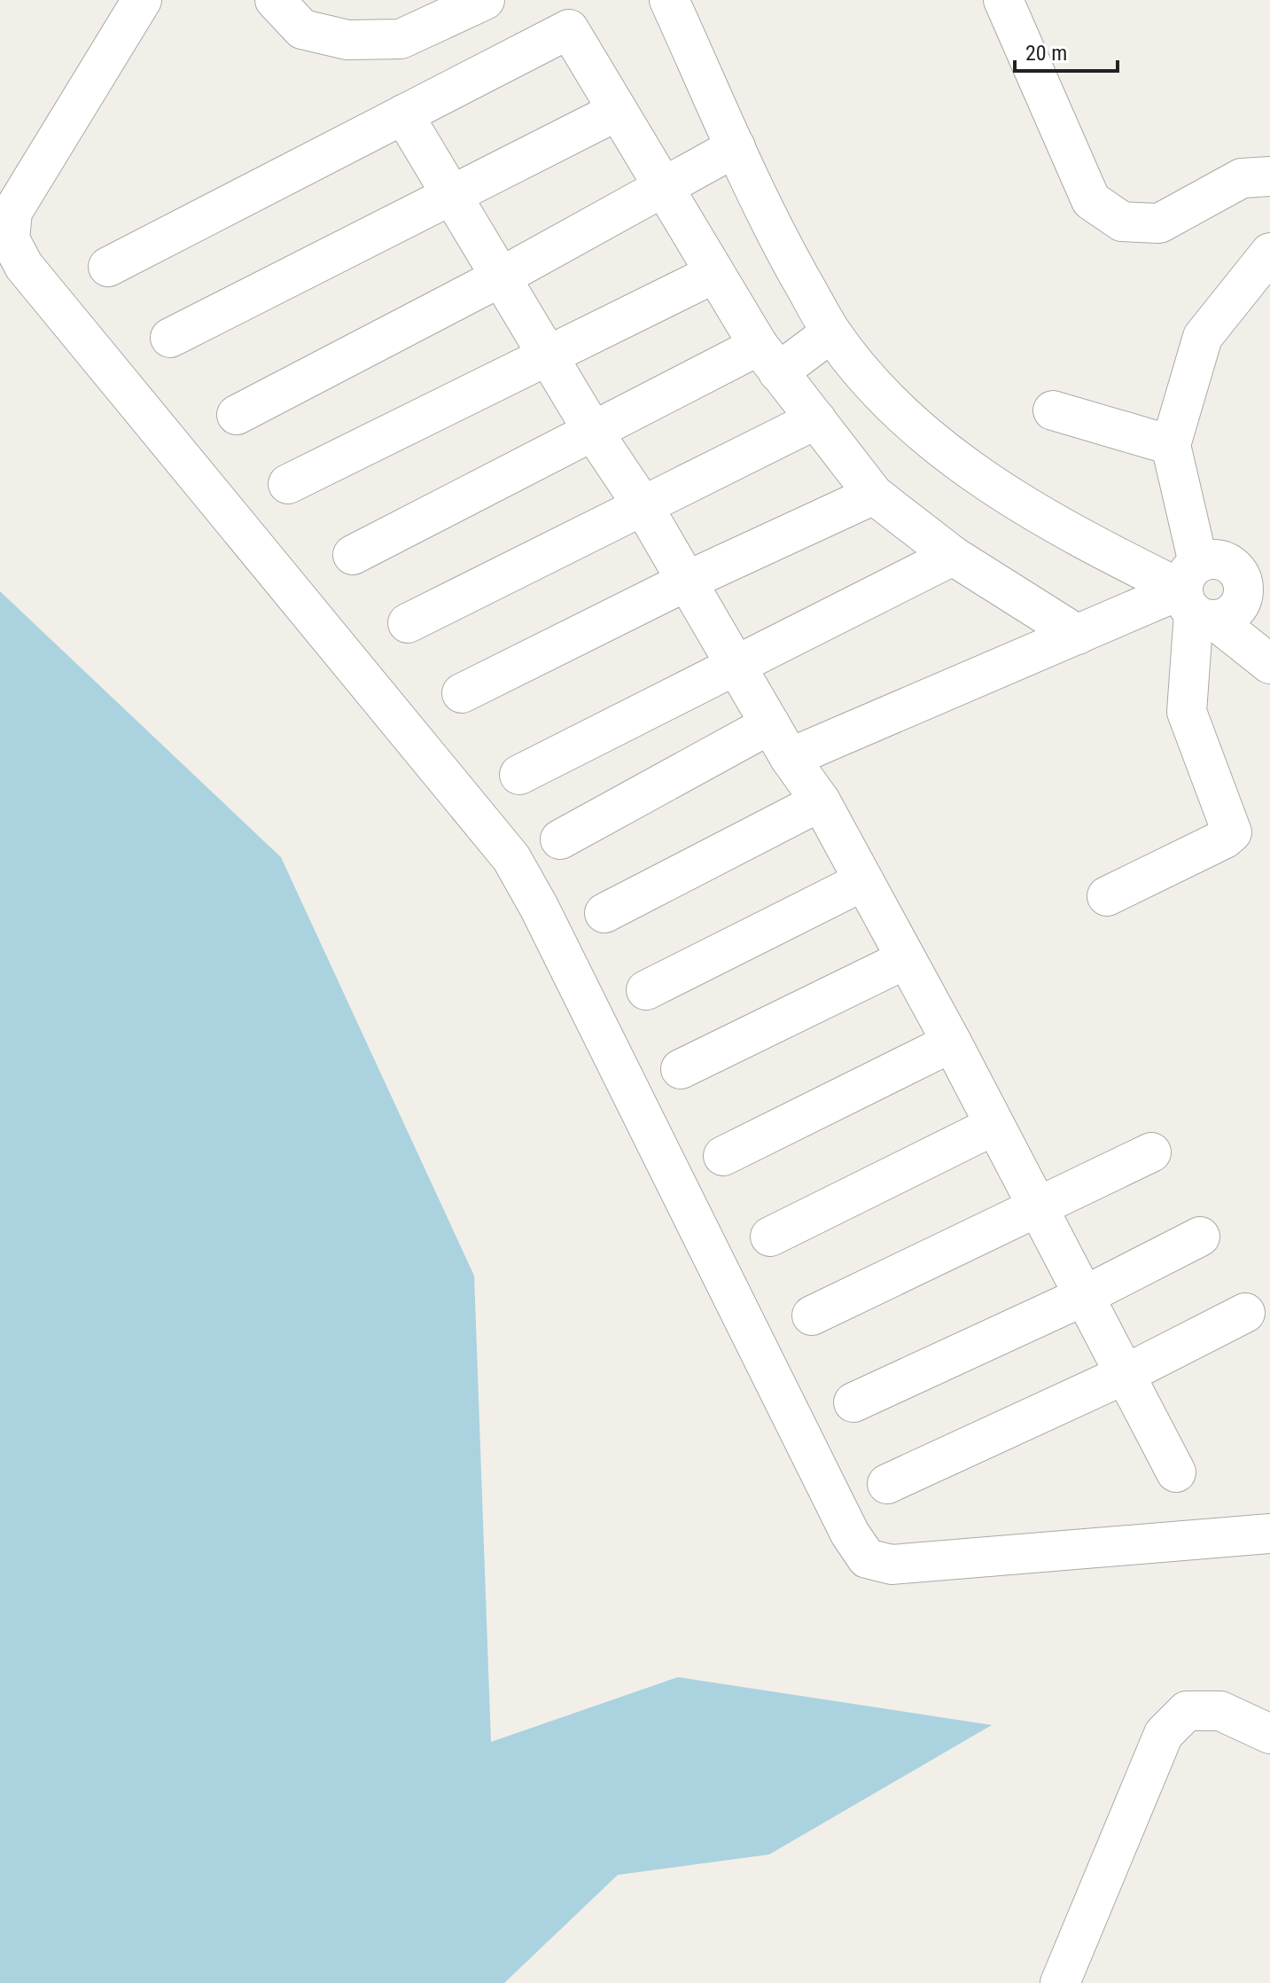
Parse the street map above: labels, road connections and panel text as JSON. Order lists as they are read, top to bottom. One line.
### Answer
{"scale_bar":"20 m"}
